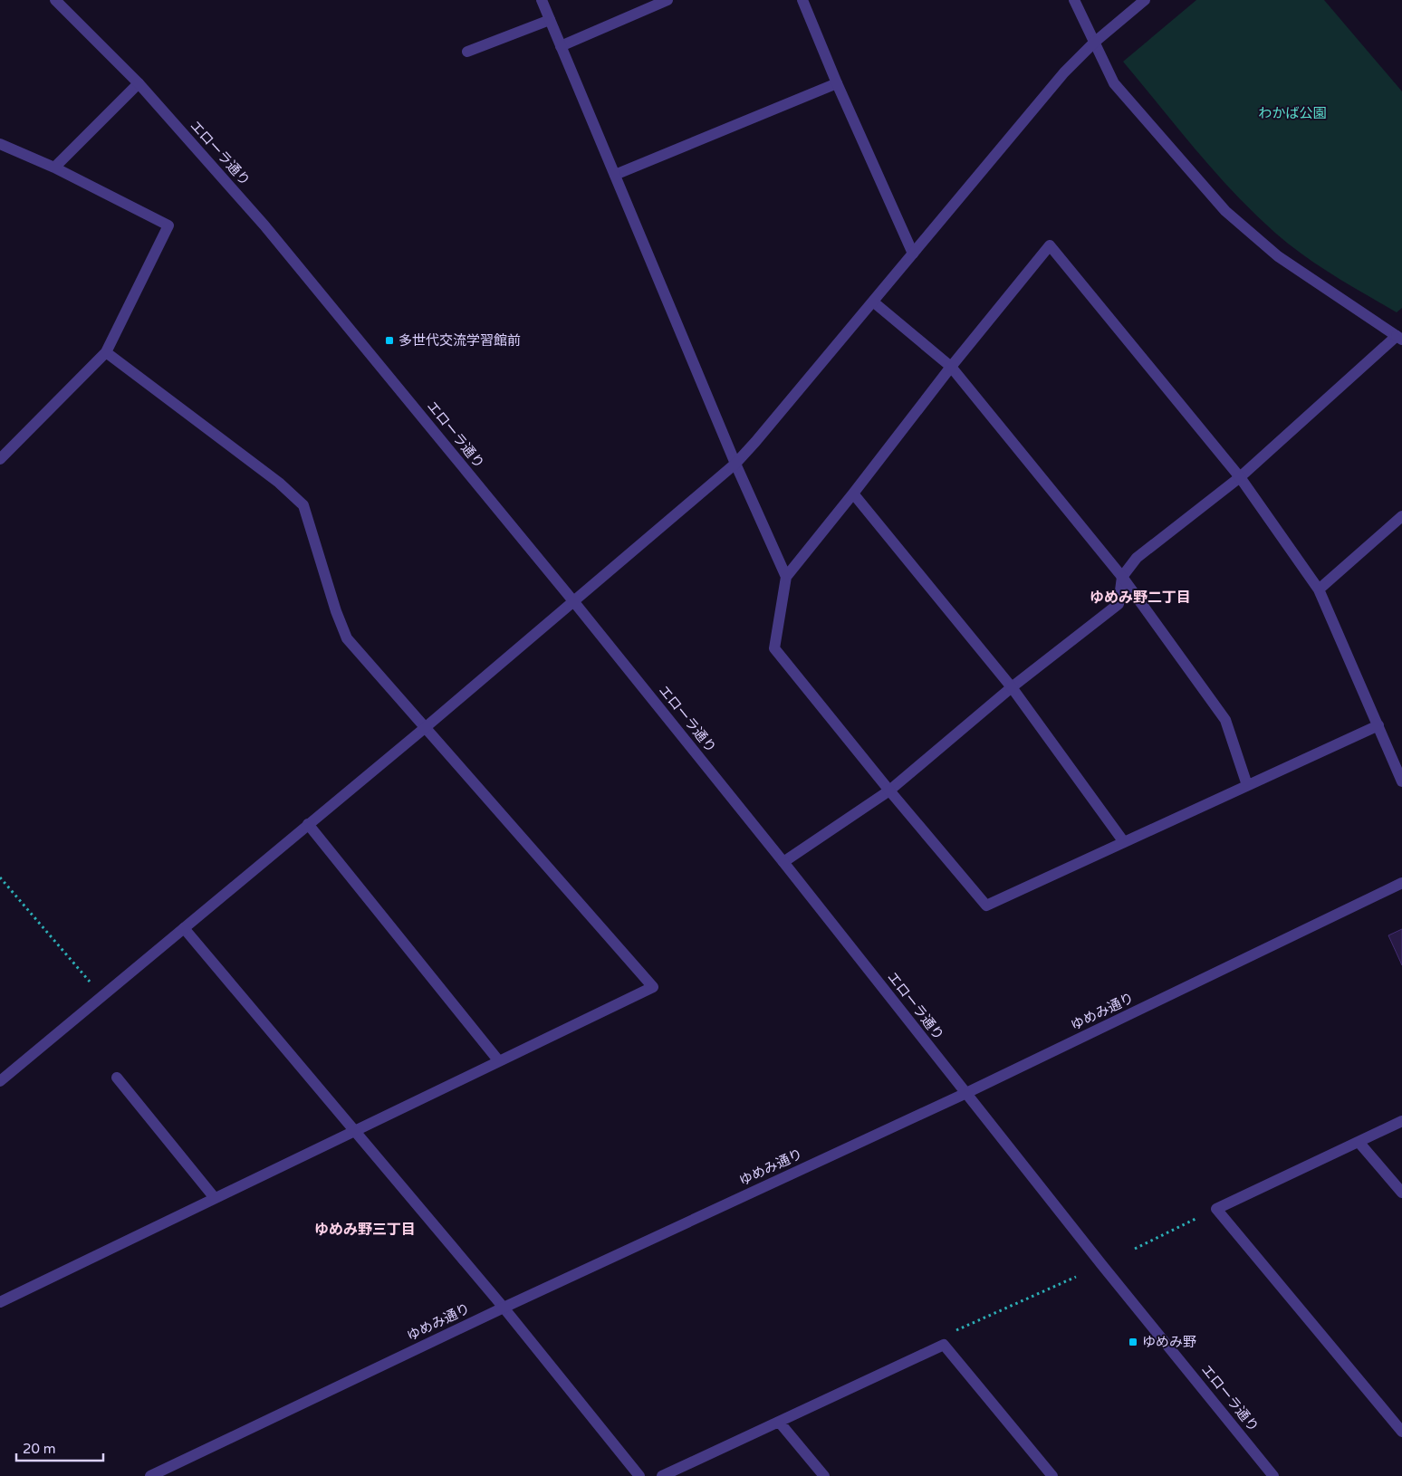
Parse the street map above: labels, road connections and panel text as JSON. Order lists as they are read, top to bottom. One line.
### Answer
{"streets":{"street":["エローラ通り","ゆめみ通り"]},"crossings":[["エローラ通り","ゆめみ通り"]],"districts":["ゆめみ野二丁目","ゆめみ野三丁目"],"parks":["わかば公園"],"places":{"transit":["多世代交流学習館前","ゆめみ野"]},"scale_bar":"20 m"}
